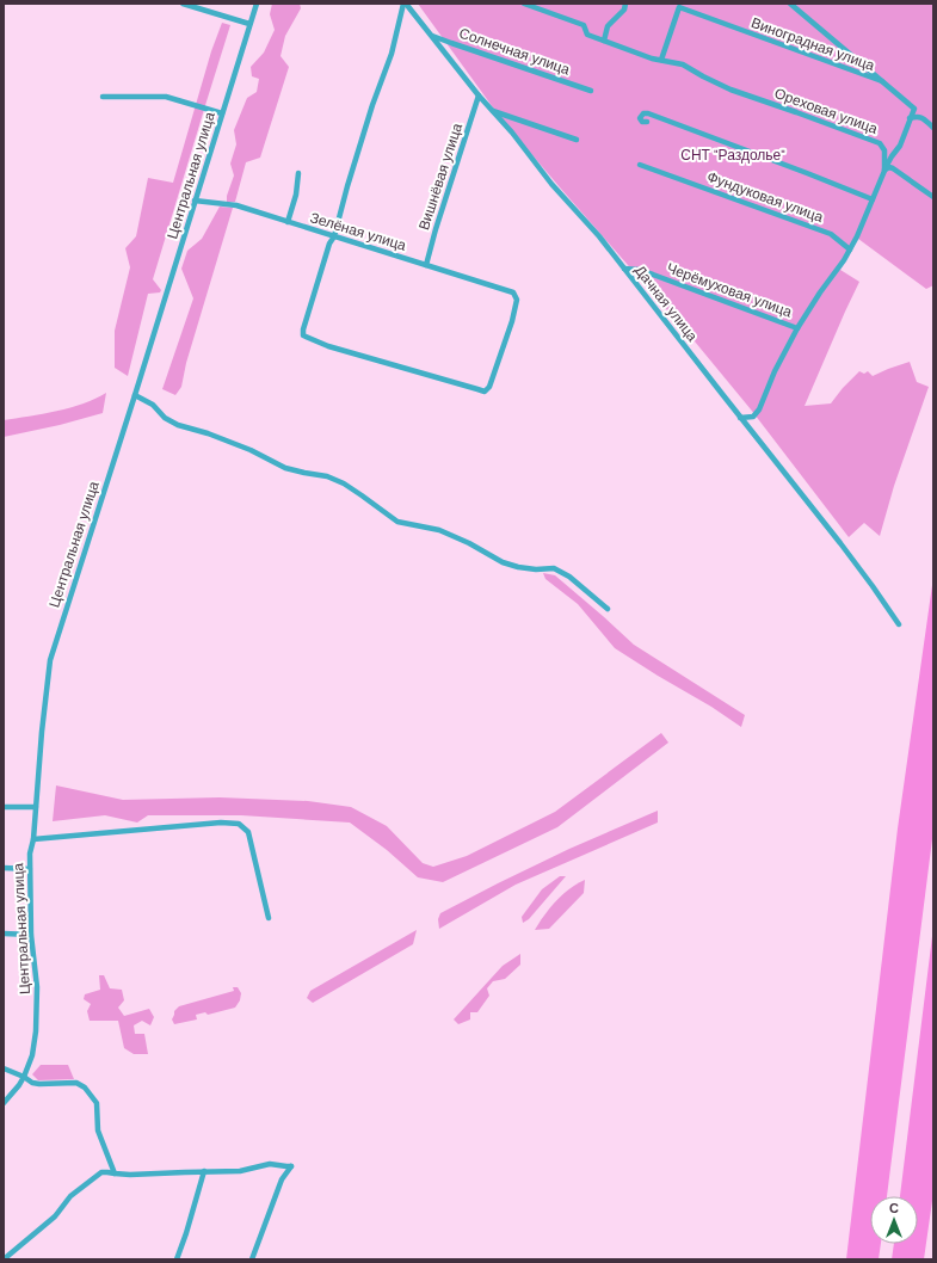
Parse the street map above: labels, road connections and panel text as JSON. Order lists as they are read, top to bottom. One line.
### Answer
{"streets":{"street":["Виноградная улица","Солнечная улица","Ореховая улица","Центральная улица","Вишнёвая улица","Фундуковая улица","Зелёная улица","Черёмуховая улица","Дачная улица"]},"crossings":[["Виноградная улица","Ореховая улица"],["Солнечная улица","Дачная улица"],["Ореховая улица","Фундуковая улица"],["Ореховая улица","Черёмуховая улица"],["Ореховая улица","Дачная улица"],["Центральная улица","Зелёная улица"],["Вишнёвая улица","Зелёная улица"],["Вишнёвая улица","Дачная улица"],["Черёмуховая улица","Дачная улица"]],"parks":["СНТ \"Раздолье\""],"north":"top"}
